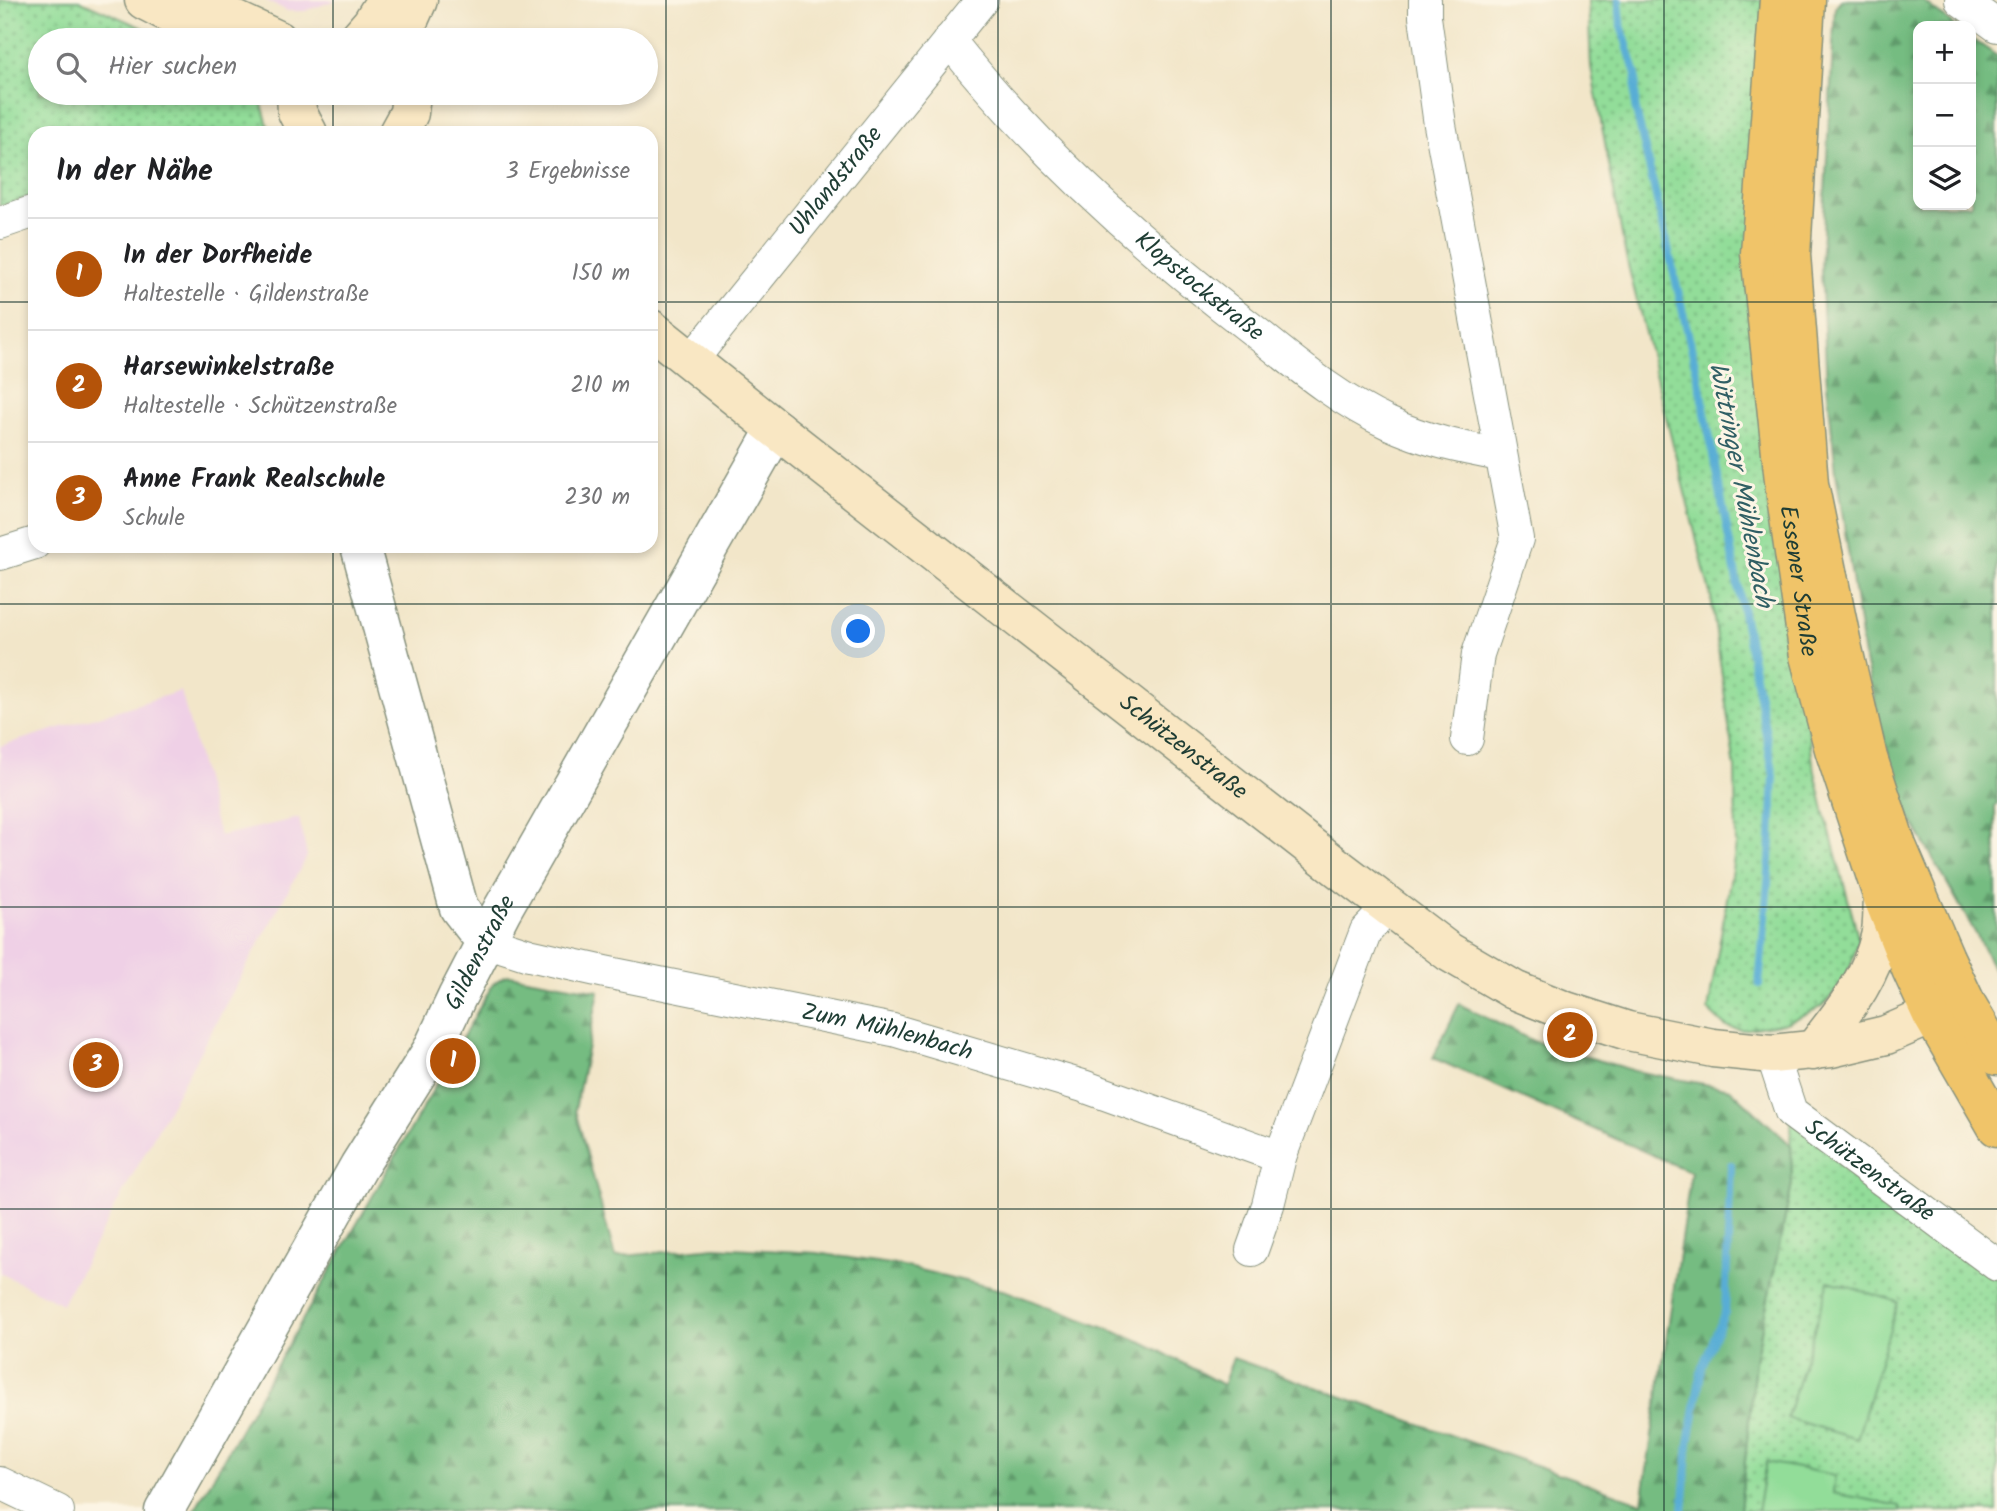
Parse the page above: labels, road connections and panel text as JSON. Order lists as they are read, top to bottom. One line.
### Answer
{"streets":{"main road":["Essener Straße","Schützenstraße"],"street":["Uhlandstraße","Klopstockstraße","Gildenstraße","Zum Mühlenbach"]},"crossings":[["Uhlandstraße","Klopstockstraße"],["Uhlandstraße","Schützenstraße"],["Essener Straße","Schützenstraße"],["Schützenstraße","Gildenstraße"],["Gildenstraße","Zum Mühlenbach"]],"water":["Wittringer Mühlenbach"],"page":{"map_buttons":["+","−"],"search":"Hier suchen","heading":["In der Nähe","3 Ergebnisse"],"list":[{"mark":"1","name":"In der Dorfheide","note":"Haltestelle · Gildenstraße","value":"150 m"},{"mark":"2","name":"Harsewinkelstraße","note":"Haltestelle · Schützenstraße","value":"210 m"},{"mark":"3","name":"Anne Frank Realschule","note":"Schule","value":"230 m"}],"pins":["2","1","3"]}}
